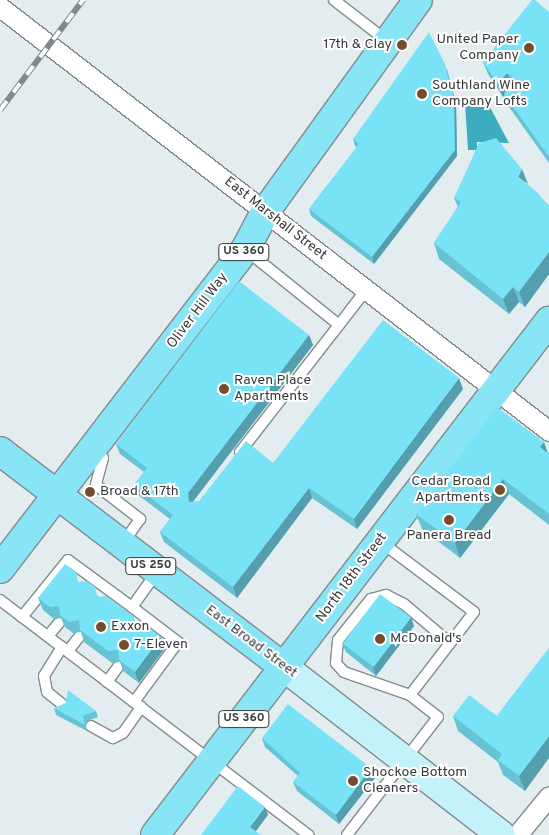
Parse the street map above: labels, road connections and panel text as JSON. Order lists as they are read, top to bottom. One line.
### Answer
{"streets":{"main road":["US 360","Oliver Hill Way","US 250","North 18th Street","East Broad Street"],"street":["East Marshall Street"]},"crossings":[["East Marshall Street","Oliver Hill Way"],["East Marshall Street","North 18th Street"],["US 360","Oliver Hill Way"],["US 360","East Broad Street"],["Oliver Hill Way","East Broad Street"],["North 18th Street","East Broad Street"]],"places":["17th & Clay","United Paper Company","Southland Wine Company Lofts","Raven Place Apartments","Cedar Broad Apartments","Broad & 17th","Panera Bread","Exxon","McDonald's","7-Eleven","Shockoe Bottom Cleaners"]}
